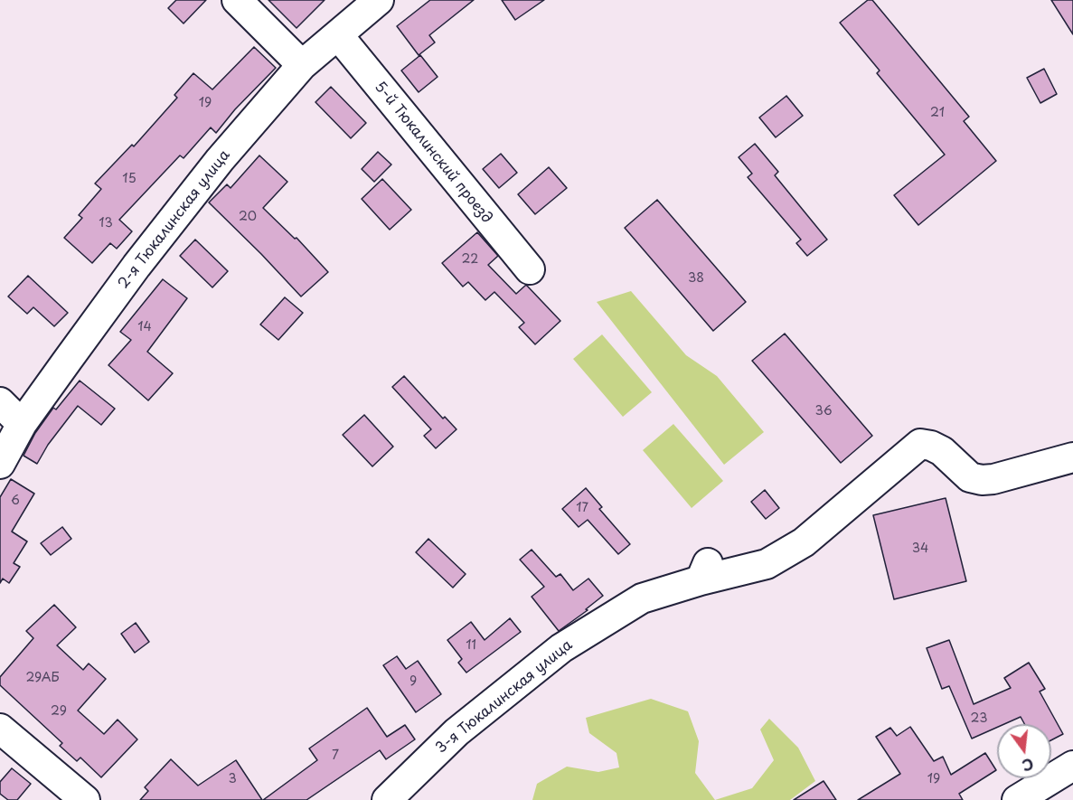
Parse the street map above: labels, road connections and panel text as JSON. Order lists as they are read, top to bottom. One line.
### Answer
{"streets":{"street":["5-й Тюкалинский проезд","2-я Тюкалинская улица","3-я Тюкалинская улица"]},"crossings":[["5-й Тюкалинский проезд","2-я Тюкалинская улица"]],"house_numbers":["19","21","15","20","13","22","38","14","36","6","17","34","11","29АБ","9","29","23","7","3","19"],"north":"bottom"}
